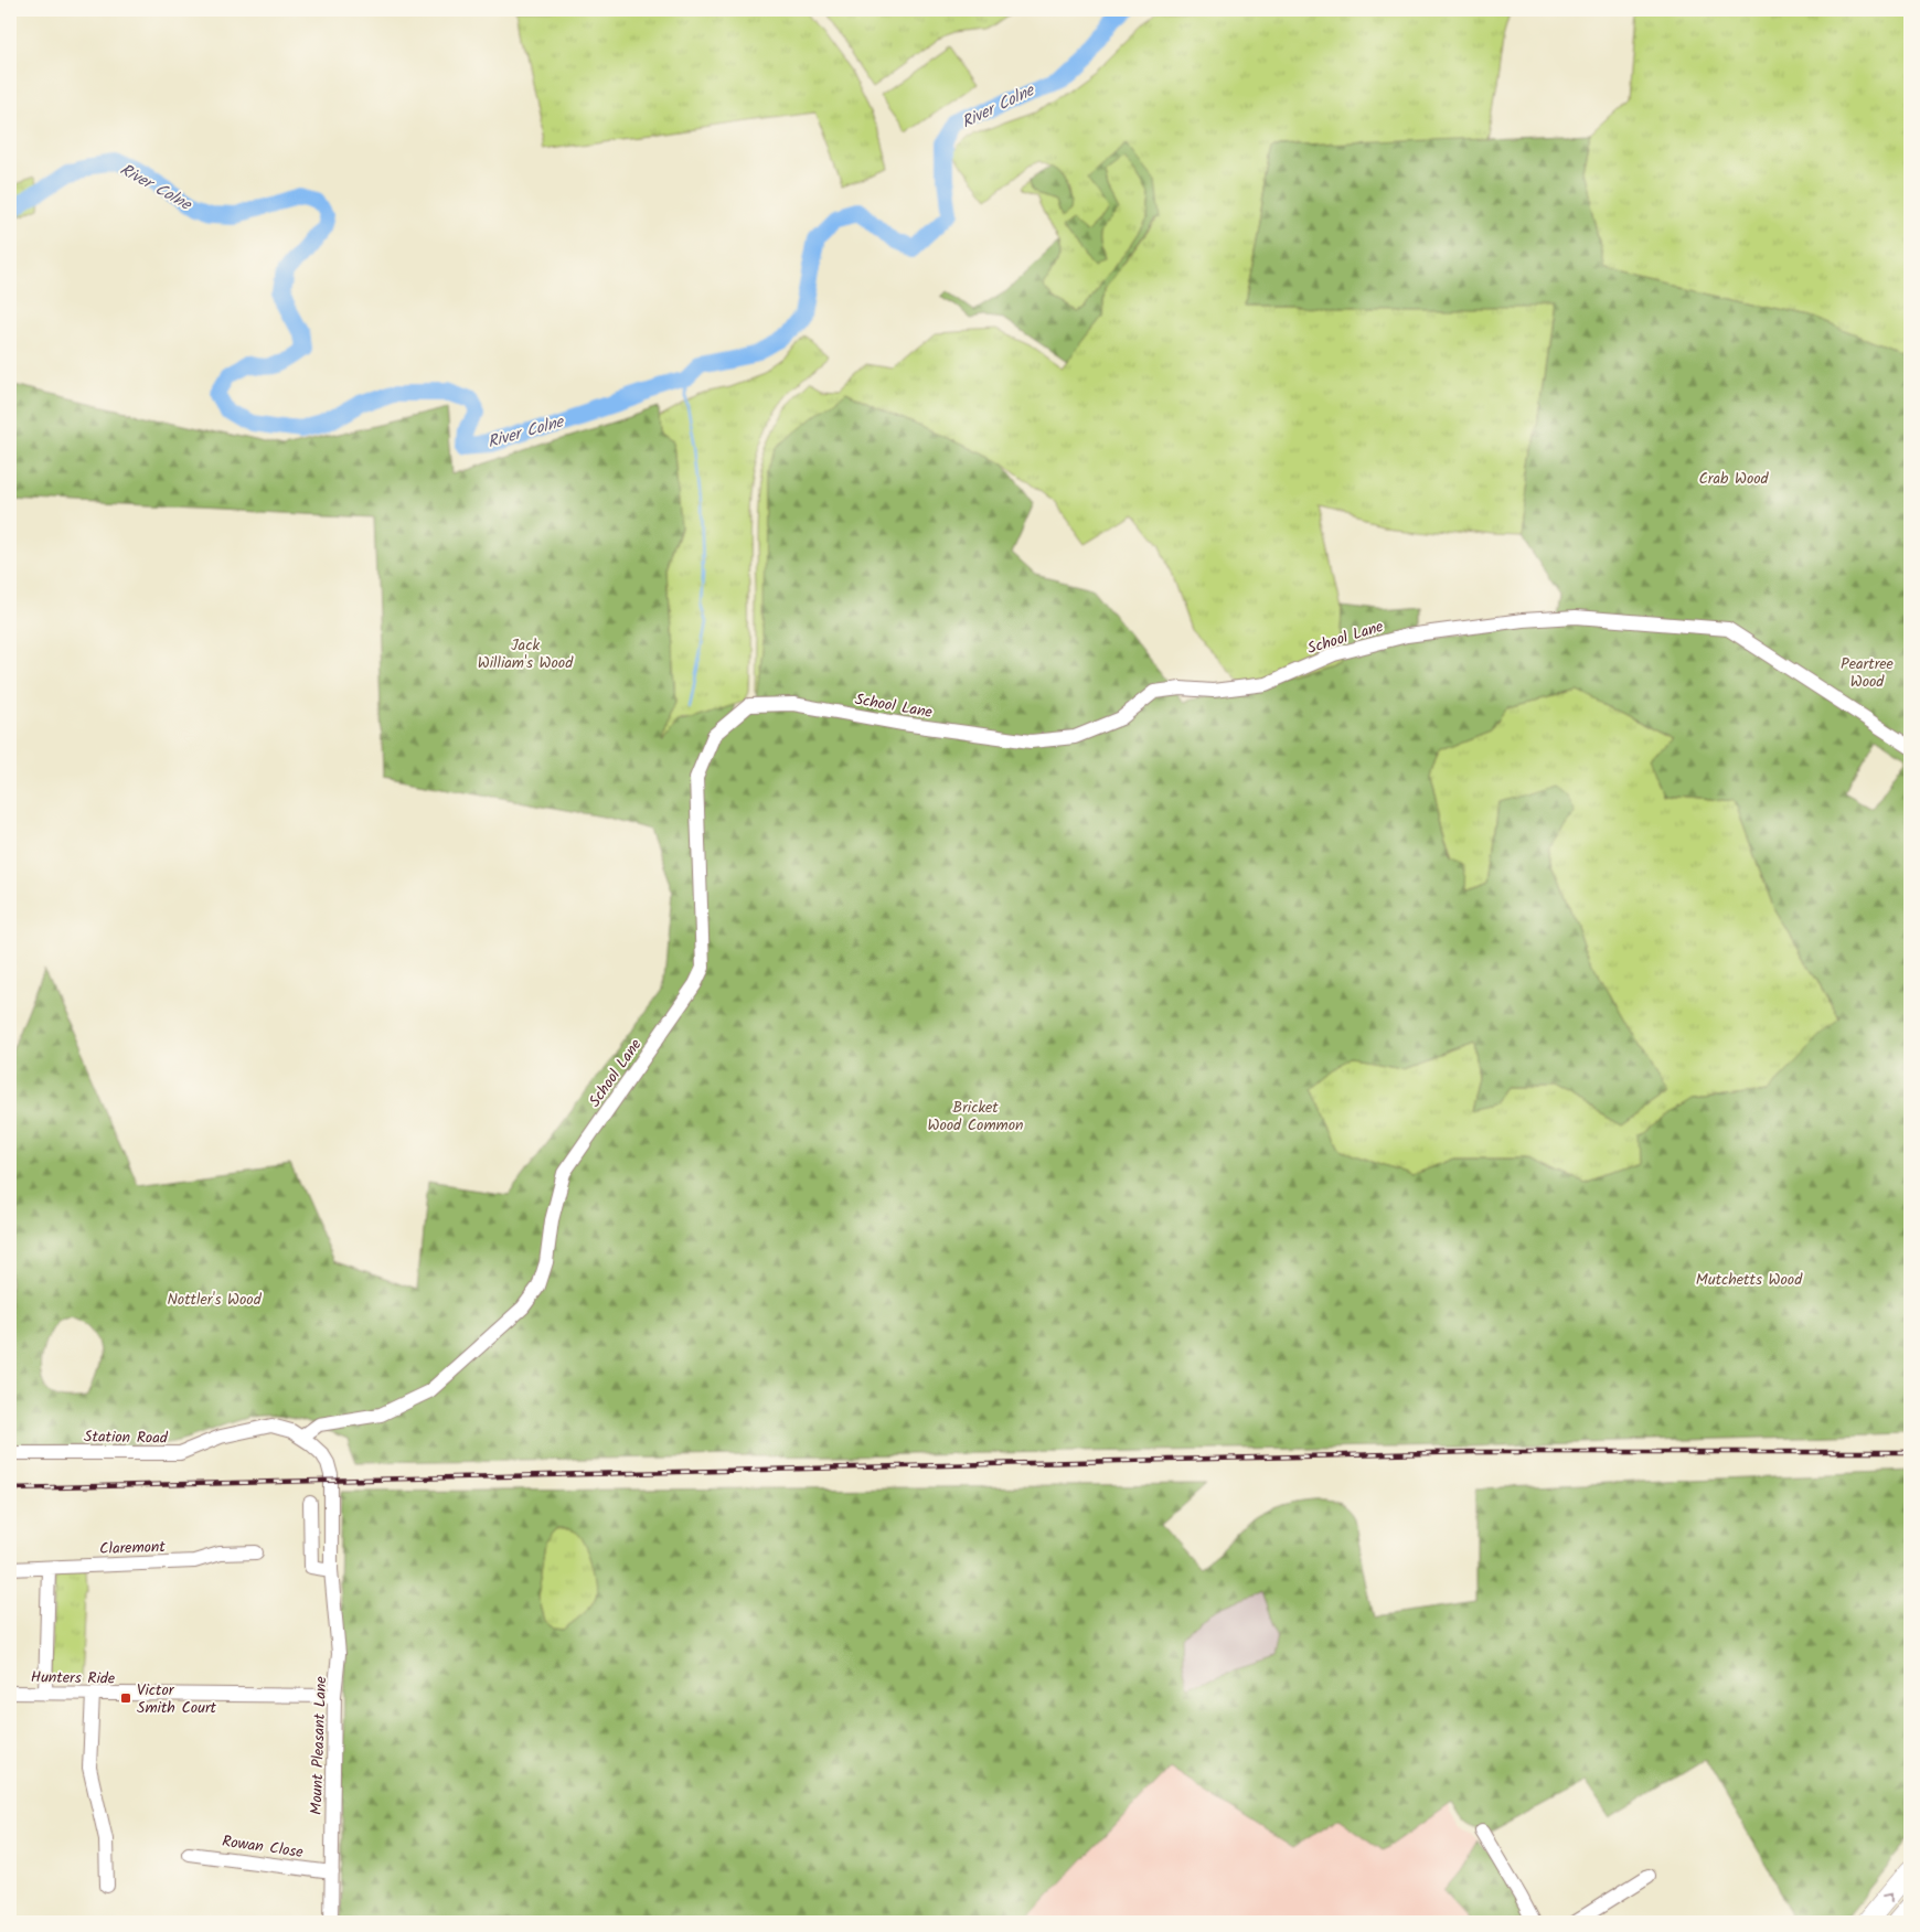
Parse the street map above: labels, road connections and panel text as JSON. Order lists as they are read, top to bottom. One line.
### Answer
{"streets":{"street":["School Lane","Station Road","Claremont","Hunters Ride","Mount Pleasant Lane","Rowan Close"]},"crossings":[["School Lane","Station Road"],["School Lane","Mount Pleasant Lane"],["Station Road","Mount Pleasant Lane"],["Hunters Ride","Mount Pleasant Lane"],["Mount Pleasant Lane","Rowan Close"]],"water":["River Colne"],"parks":["Crab Wood","Jack William's Wood","Peartree Wood","Bricket Wood Common","Mutchetts Wood","Nottler's Wood"],"places":{"transit":["Victor Smith Court"]}}
